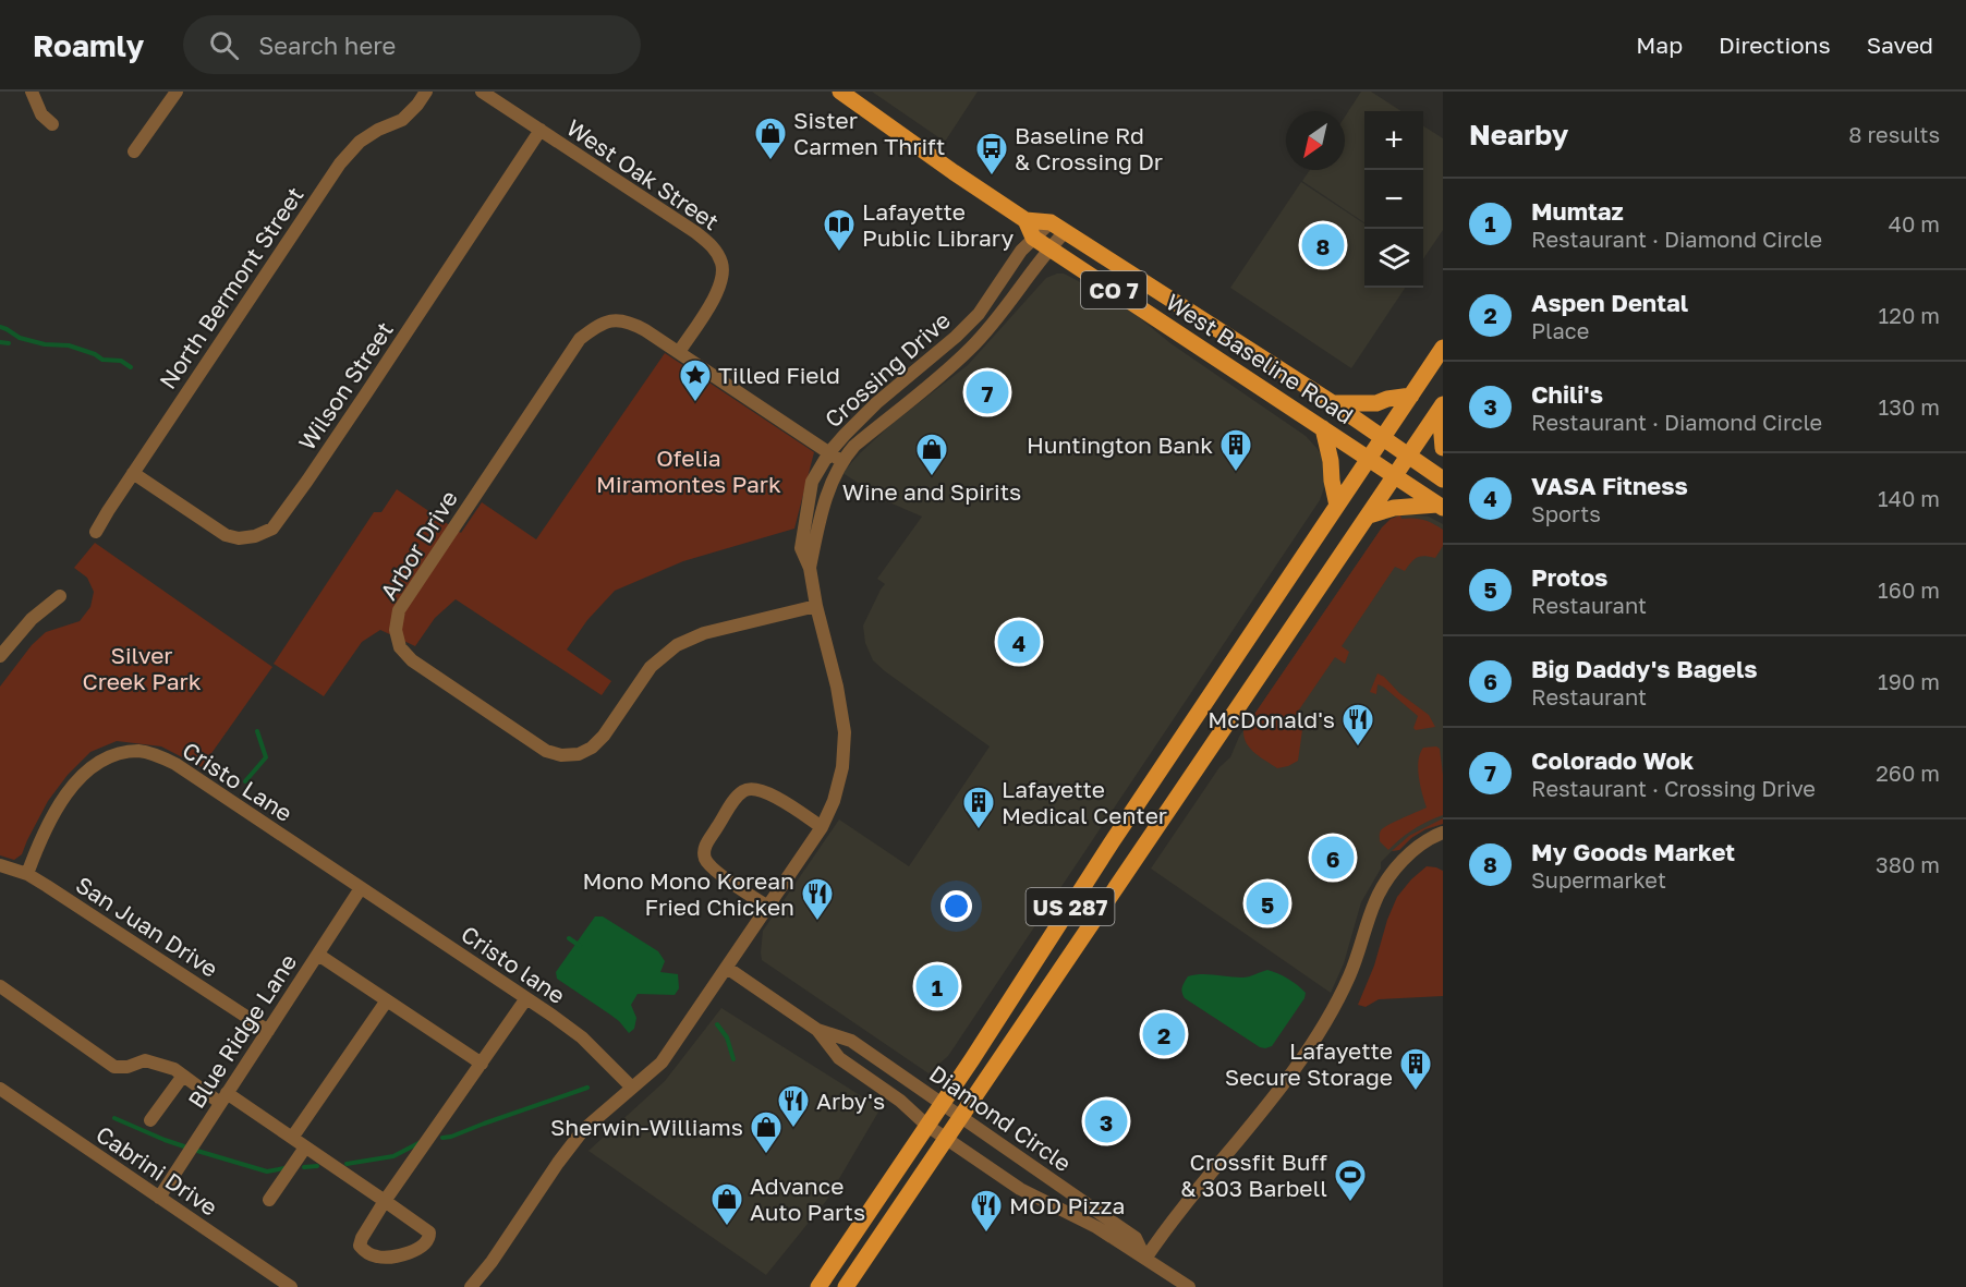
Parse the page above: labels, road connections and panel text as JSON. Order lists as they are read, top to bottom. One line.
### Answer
{"streets":{"main road":["CO 7","West Baseline Road","US 287"],"street":["West Oak Street","North Bermont Street","Crossing Drive","Wilson Street","Arbor Drive","Cristo Lane","San Juan Drive","Cristo lane","Blue Ridge Lane","Diamond Circle","Cabrini Drive"]},"crossings":[["West Oak Street","Wilson Street"],["West Oak Street","Arbor Drive"],["North Bermont Street","Wilson Street"],["West Baseline Road","Crossing Drive"],["West Baseline Road","US 287"],["Crossing Drive","Arbor Drive"],["Crossing Drive","Cristo lane"],["Crossing Drive","Diamond Circle"],["Cristo Lane","San Juan Drive"],["Cristo Lane","Cristo lane"],["Cristo Lane","Blue Ridge Lane"],["US 287","Diamond Circle"],["San Juan Drive","Blue Ridge Lane"],["Cristo lane","Blue Ridge Lane"],["Blue Ridge Lane","Cabrini Drive"]],"parks":["Ofelia Miramontes Park","Silver Creek Park"],"places":{"shop":["Sister Carmen Thrift","Wine and Spirits","Sherwin-Williams","Advance Auto Parts"],"bus stop":["Baseline Rd & Crossing Dr"],"library":["Lafayette Public Library"],"place":["Tilled Field"],"building":["Huntington Bank","Lafayette Medical Center","Lafayette Secure Storage"],"restaurant":["McDonald's","Mono Mono Korean Fried Chicken","Arby's","MOD Pizza"],"sports":["Crossfit Buff & 303 Barbell"]},"north":"bottom left","page":{"header":"Roamly","search":"Search here","nav":["Map","Directions","Saved"],"heading":["Nearby","8 results"],"map_buttons":["+","−"],"list":[{"mark":"1","name":"Mumtaz","note":"Restaurant · Diamond Circle","value":"40 m"},{"mark":"2","name":"Aspen Dental","note":"Place","value":"120 m"},{"mark":"3","name":"Chili's","note":"Restaurant · Diamond Circle","value":"130 m"},{"mark":"4","name":"VASA Fitness","note":"Sports","value":"140 m"},{"mark":"5","name":"Protos","note":"Restaurant","value":"160 m"},{"mark":"6","name":"Big Daddy's Bagels","note":"Restaurant","value":"190 m"},{"mark":"7","name":"Colorado Wok","note":"Restaurant · Crossing Drive","value":"260 m"},{"mark":"8","name":"My Goods Market","note":"Supermarket","value":"380 m"}],"pins":["8","7","4","6","5","1","2","3"]}}
